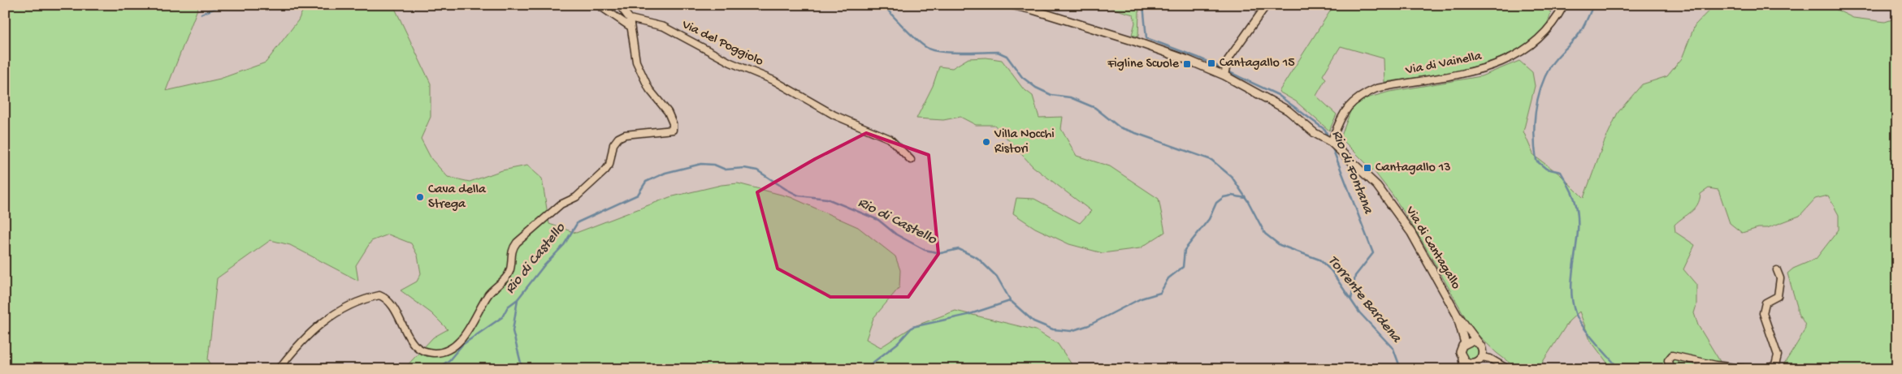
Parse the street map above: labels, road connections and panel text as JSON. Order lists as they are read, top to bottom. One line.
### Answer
{"streets":{"street":["Via del Poggiolo","Via di Vainella","Via di Cantagallo"]},"crossings":[["Via di Vainella","Via di Cantagallo"]],"water":["Rio di Fontana","Rio di Castello","Torrente Bardena"],"places":{"transit":["Cantagallo 15","Figline Scuole","Cantagallo 13"],"other":["Villa Nocchi Ristori","Cava della Strega"]}}
